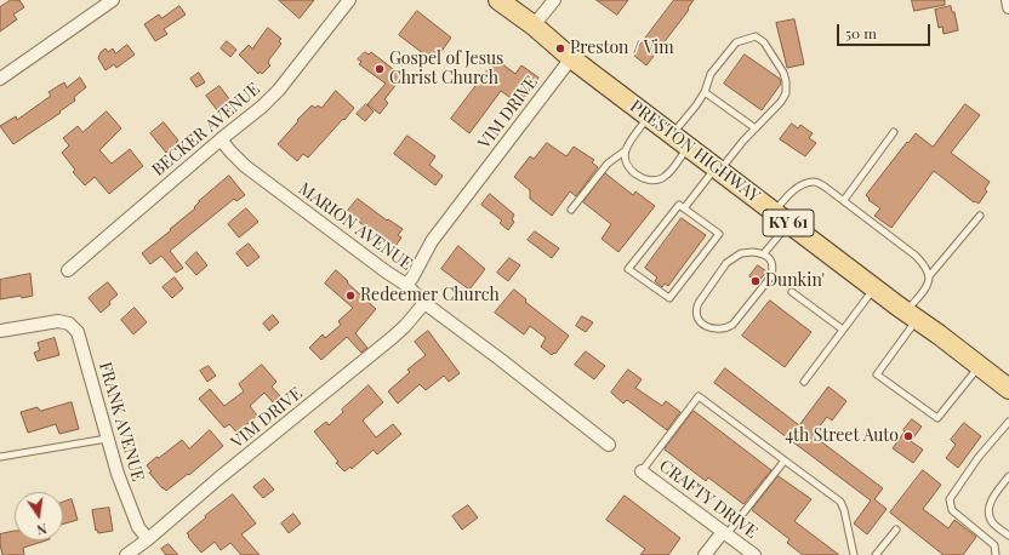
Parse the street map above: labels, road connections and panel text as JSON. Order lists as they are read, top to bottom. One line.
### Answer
{"streets":{"main road":["PRESTON HIGHWAY","KY 61"],"street":["VIM DRIVE","BECKER AVENUE","MARION AVENUE","FRANK AVENUE","CRAFTY DRIVE"]},"crossings":[["VIM DRIVE","PRESTON HIGHWAY"],["VIM DRIVE","MARION AVENUE"],["VIM DRIVE","FRANK AVENUE"],["BECKER AVENUE","MARION AVENUE"]],"places":["Preston / Vim","Gospel of Jesus Christ Church","Dunkin'","Redeemer Church","4th Street Auto"],"scale_bar":"50 m","north":"bottom"}
